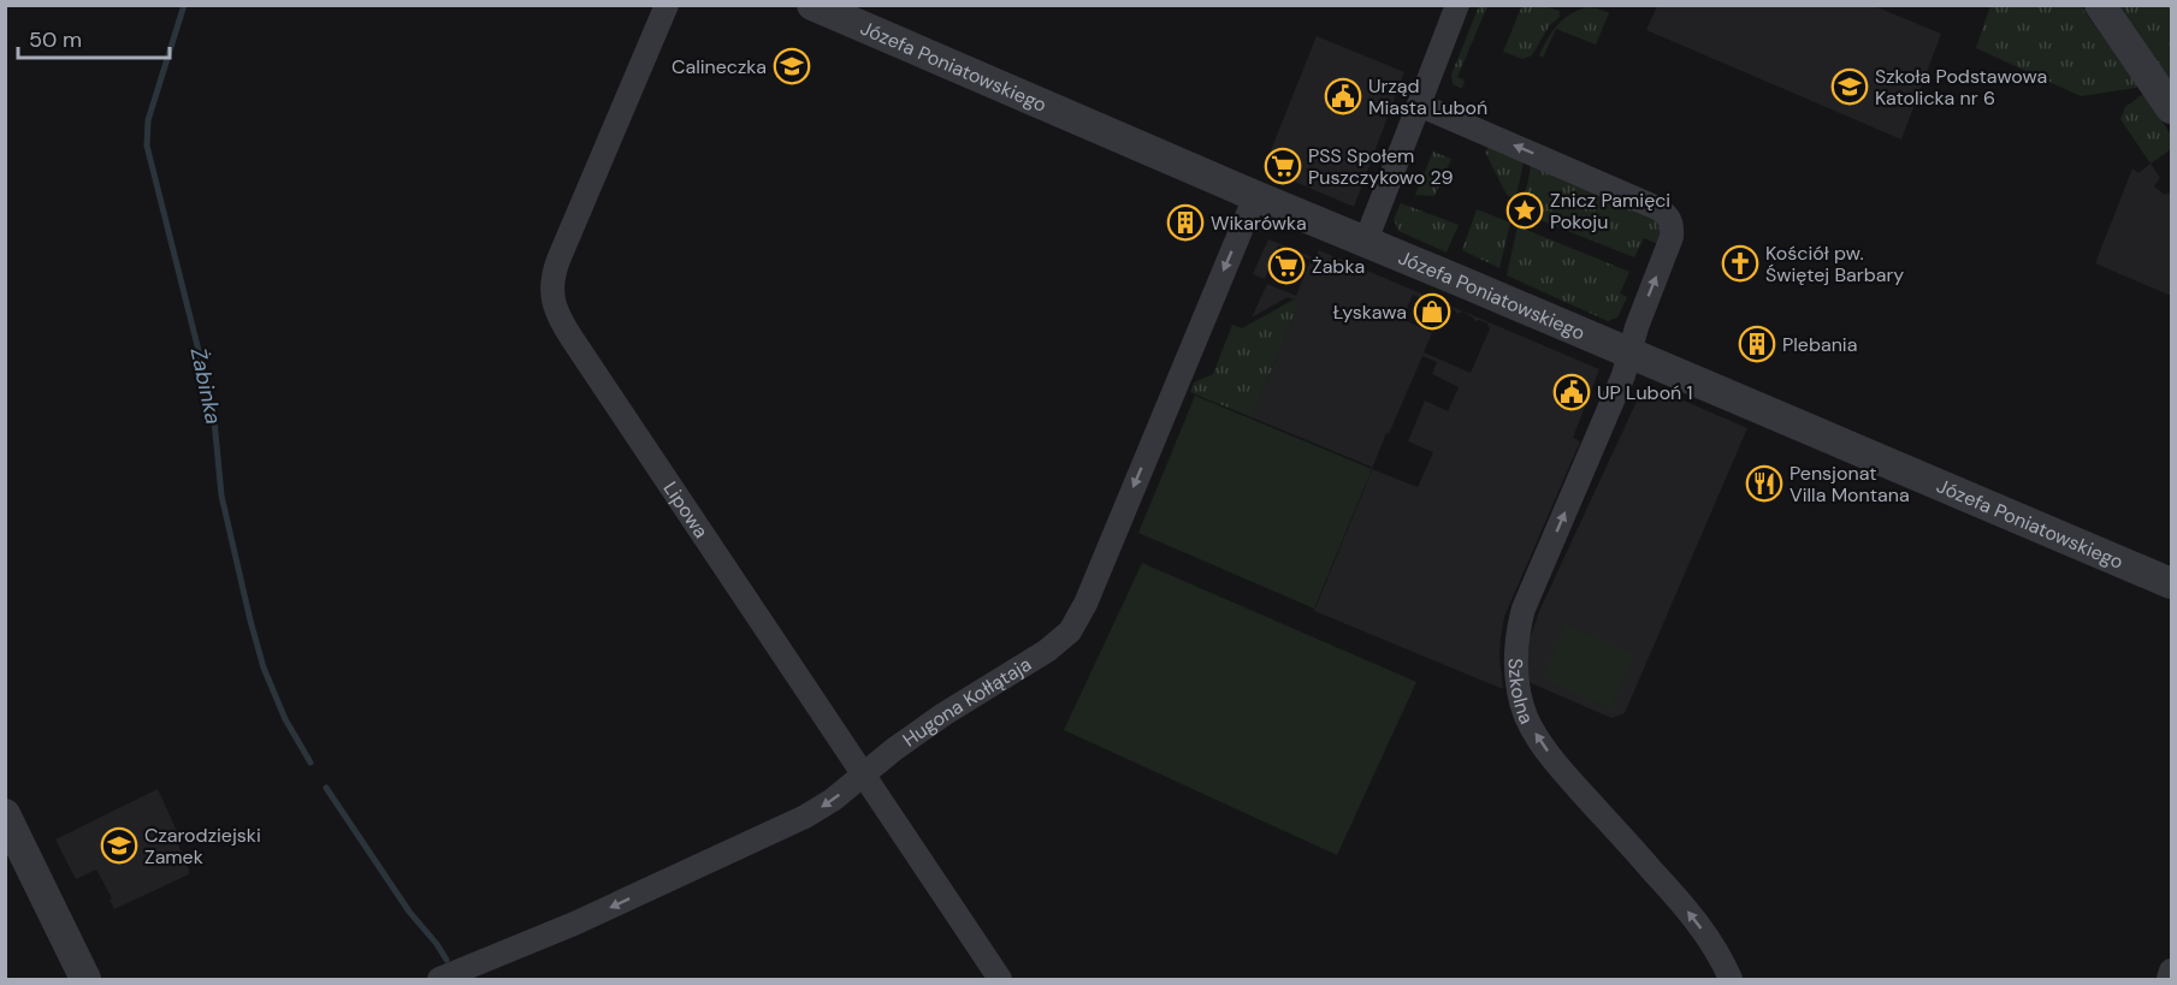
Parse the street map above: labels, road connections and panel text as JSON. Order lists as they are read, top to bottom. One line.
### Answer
{"streets":{"street":["Józefa Poniatowskiego","Lipowa","Szkolna","Hugona Kołłątaja"]},"crossings":[["Józefa Poniatowskiego","Szkolna"],["Józefa Poniatowskiego","Hugona Kołłątaja"],["Lipowa","Hugona Kołłątaja"]],"one_way":["Szkolna","Hugona Kołłątaja"],"water":["Żabinka"],"places":{"school or university":["Calineczka","Szkoła Podstawowa Katolicka nr 6","Czarodziejski Zamek"],"public building":["Urząd Miasta Luboń","UP Luboń 1"],"supermarket":["PSS Społem Puszczykowo 29","Żabka"],"place":["Znicz Pamięci Pokoju"],"building":["Wikarówka","Plebania"],"church":["Kościół pw. Świętej Barbary"],"shop":["Łyskawa"],"restaurant":["Pensjonat Villa Montana"]},"scale_bar":"50 m"}
